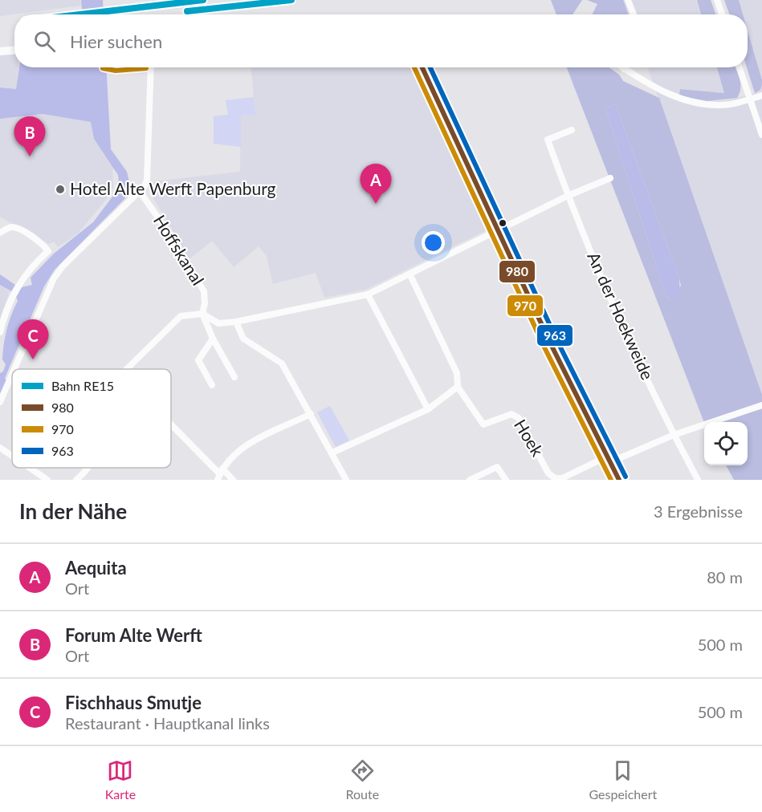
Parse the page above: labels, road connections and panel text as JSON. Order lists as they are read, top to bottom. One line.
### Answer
{"streets":{"street":["Hoffskanal","An der Hoekweide","Hoek"]},"places":["Hotel Alte Werft Papenburg"],"lines":["rail line RE15","transit line 980","transit line 970","transit line 963"],"legend":["Bahn RE15","980","970","963"],"page":{"search":"Hier suchen","pins":["B","A","C"],"heading":["In der Nähe","3 Ergebnisse"],"list":[{"mark":"A","name":"Aequita","note":"Ort","value":"80 m"},{"mark":"B","name":"Forum Alte Werft","note":"Ort","value":"500 m"},{"mark":"C","name":"Fischhaus Smutje","note":"Restaurant · Hauptkanal links","value":"500 m"}],"nav":["Karte","Route","Gespeichert"]}}
